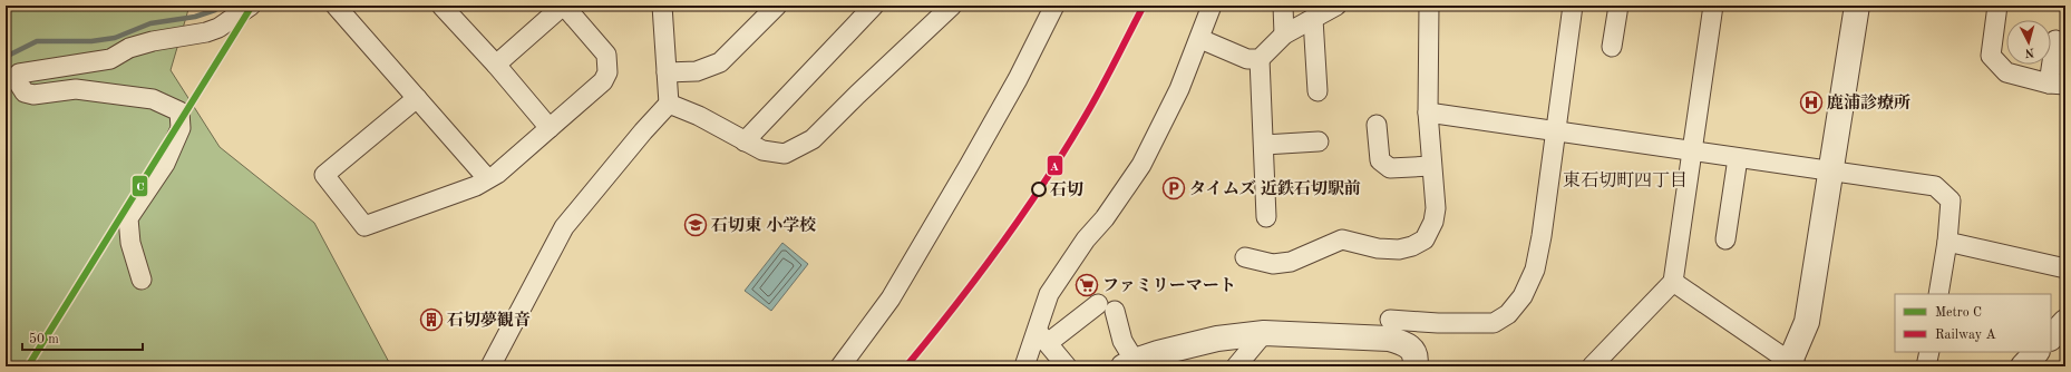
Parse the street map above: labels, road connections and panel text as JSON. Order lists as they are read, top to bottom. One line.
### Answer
{"districts":["東石切町四丁目"],"places":{"hospital":["鹿浦診療所"],"parking":["タイムズ 近鉄石切駅前"],"other":["石切"],"school or university":["石切東 小学校"],"supermarket":["ファミリーマート"],"building":["石切夢観音"]},"lines":["metro line C","rail line A"],"legend":["Metro C","Railway A"],"scale_bar":"50 m","north":"bottom"}
